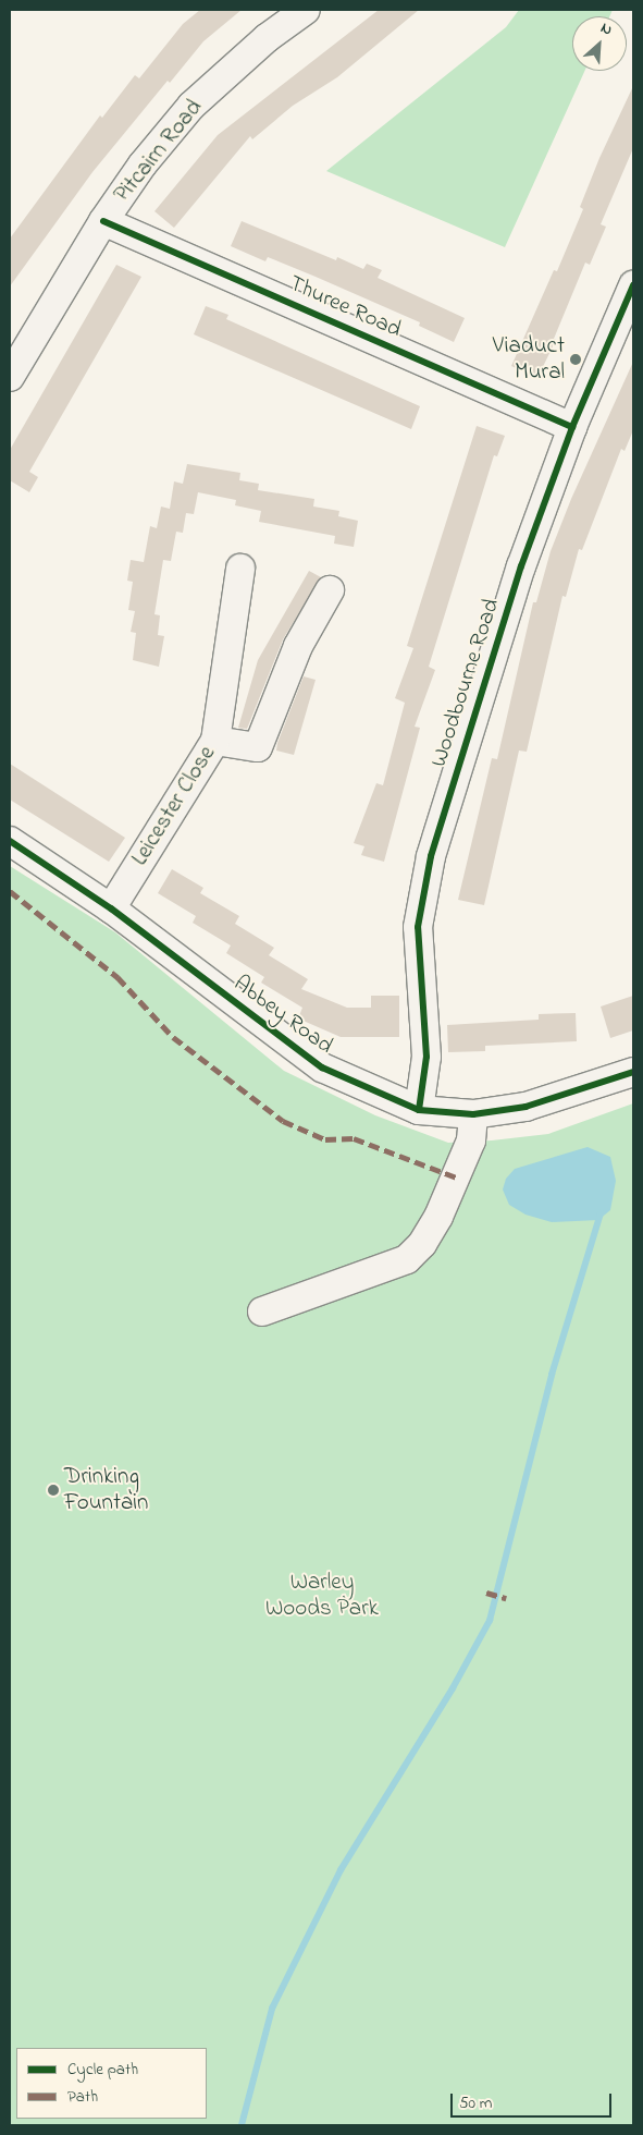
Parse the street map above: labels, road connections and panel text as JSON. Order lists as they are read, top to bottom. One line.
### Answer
{"streets":{"street":["Pitcairn Road","Thuree Road","Woodbourne Road","Leicester Close","Abbey Road"]},"crossings":[["Pitcairn Road","Thuree Road"],["Thuree Road","Woodbourne Road"],["Woodbourne Road","Abbey Road"],["Leicester Close","Abbey Road"]],"parks":["Warley Woods Park"],"places":["Viaduct Mural","Drinking Fountain"],"legend":["Cycle path","Path"],"scale_bar":"50 m","north":"top right"}
